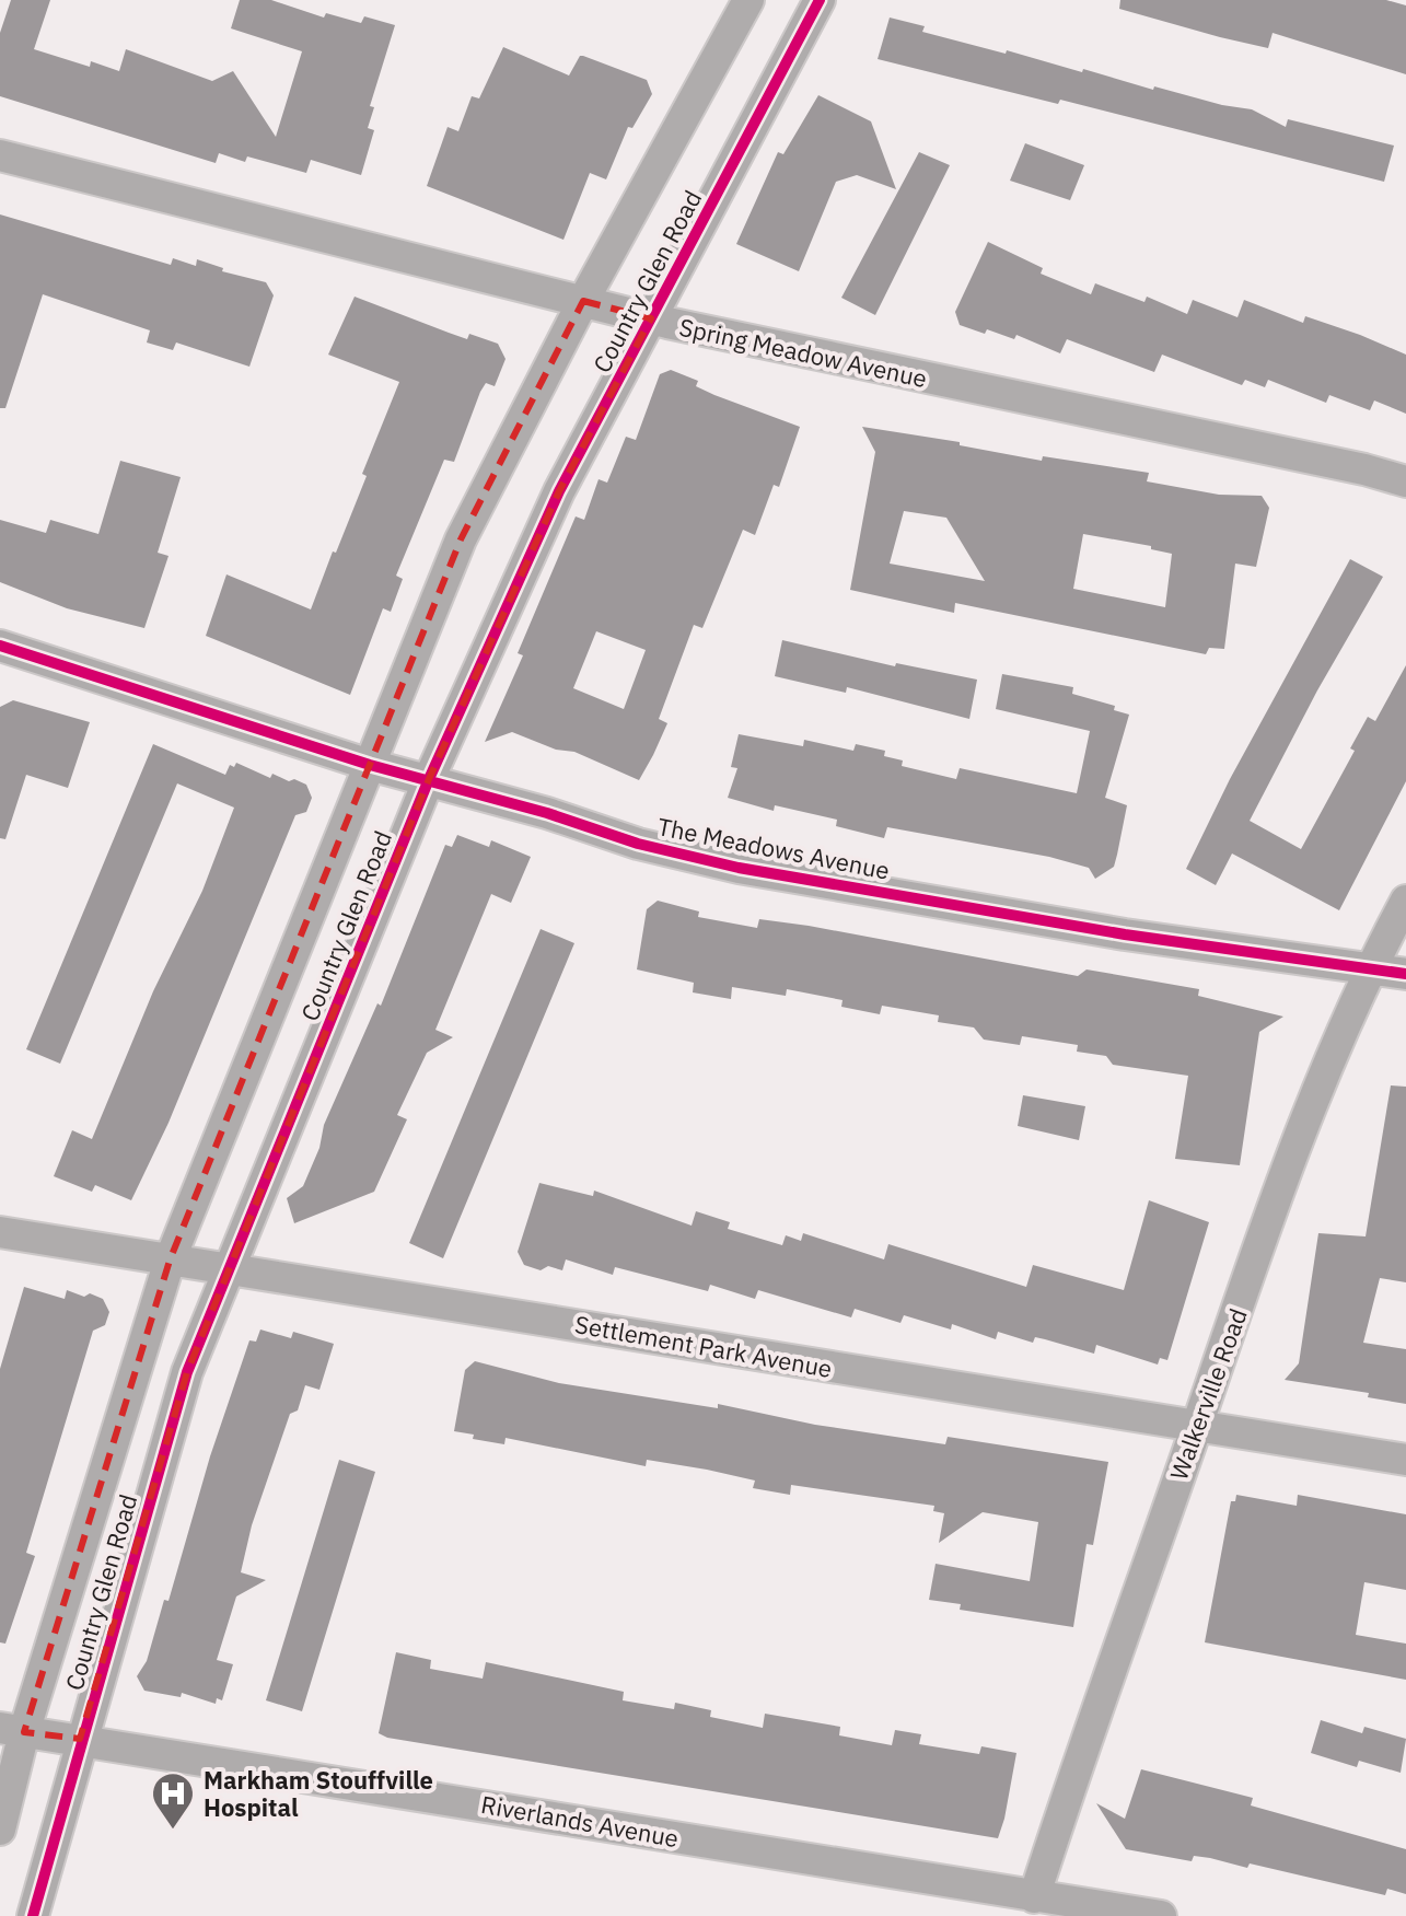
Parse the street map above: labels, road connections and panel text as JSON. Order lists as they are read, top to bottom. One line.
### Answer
{"streets":{"street":["Country Glen Road","Spring Meadow Avenue","The Meadows Avenue","Settlement Park Avenue","Walkerville Road","Riverlands Avenue"]},"crossings":[["Country Glen Road","Spring Meadow Avenue"],["Country Glen Road","The Meadows Avenue"],["Country Glen Road","Settlement Park Avenue"],["Country Glen Road","Riverlands Avenue"],["The Meadows Avenue","Walkerville Road"],["Settlement Park Avenue","Walkerville Road"],["Walkerville Road","Riverlands Avenue"]],"places":{"hospital":["Markham Stouffville Hospital"]}}
